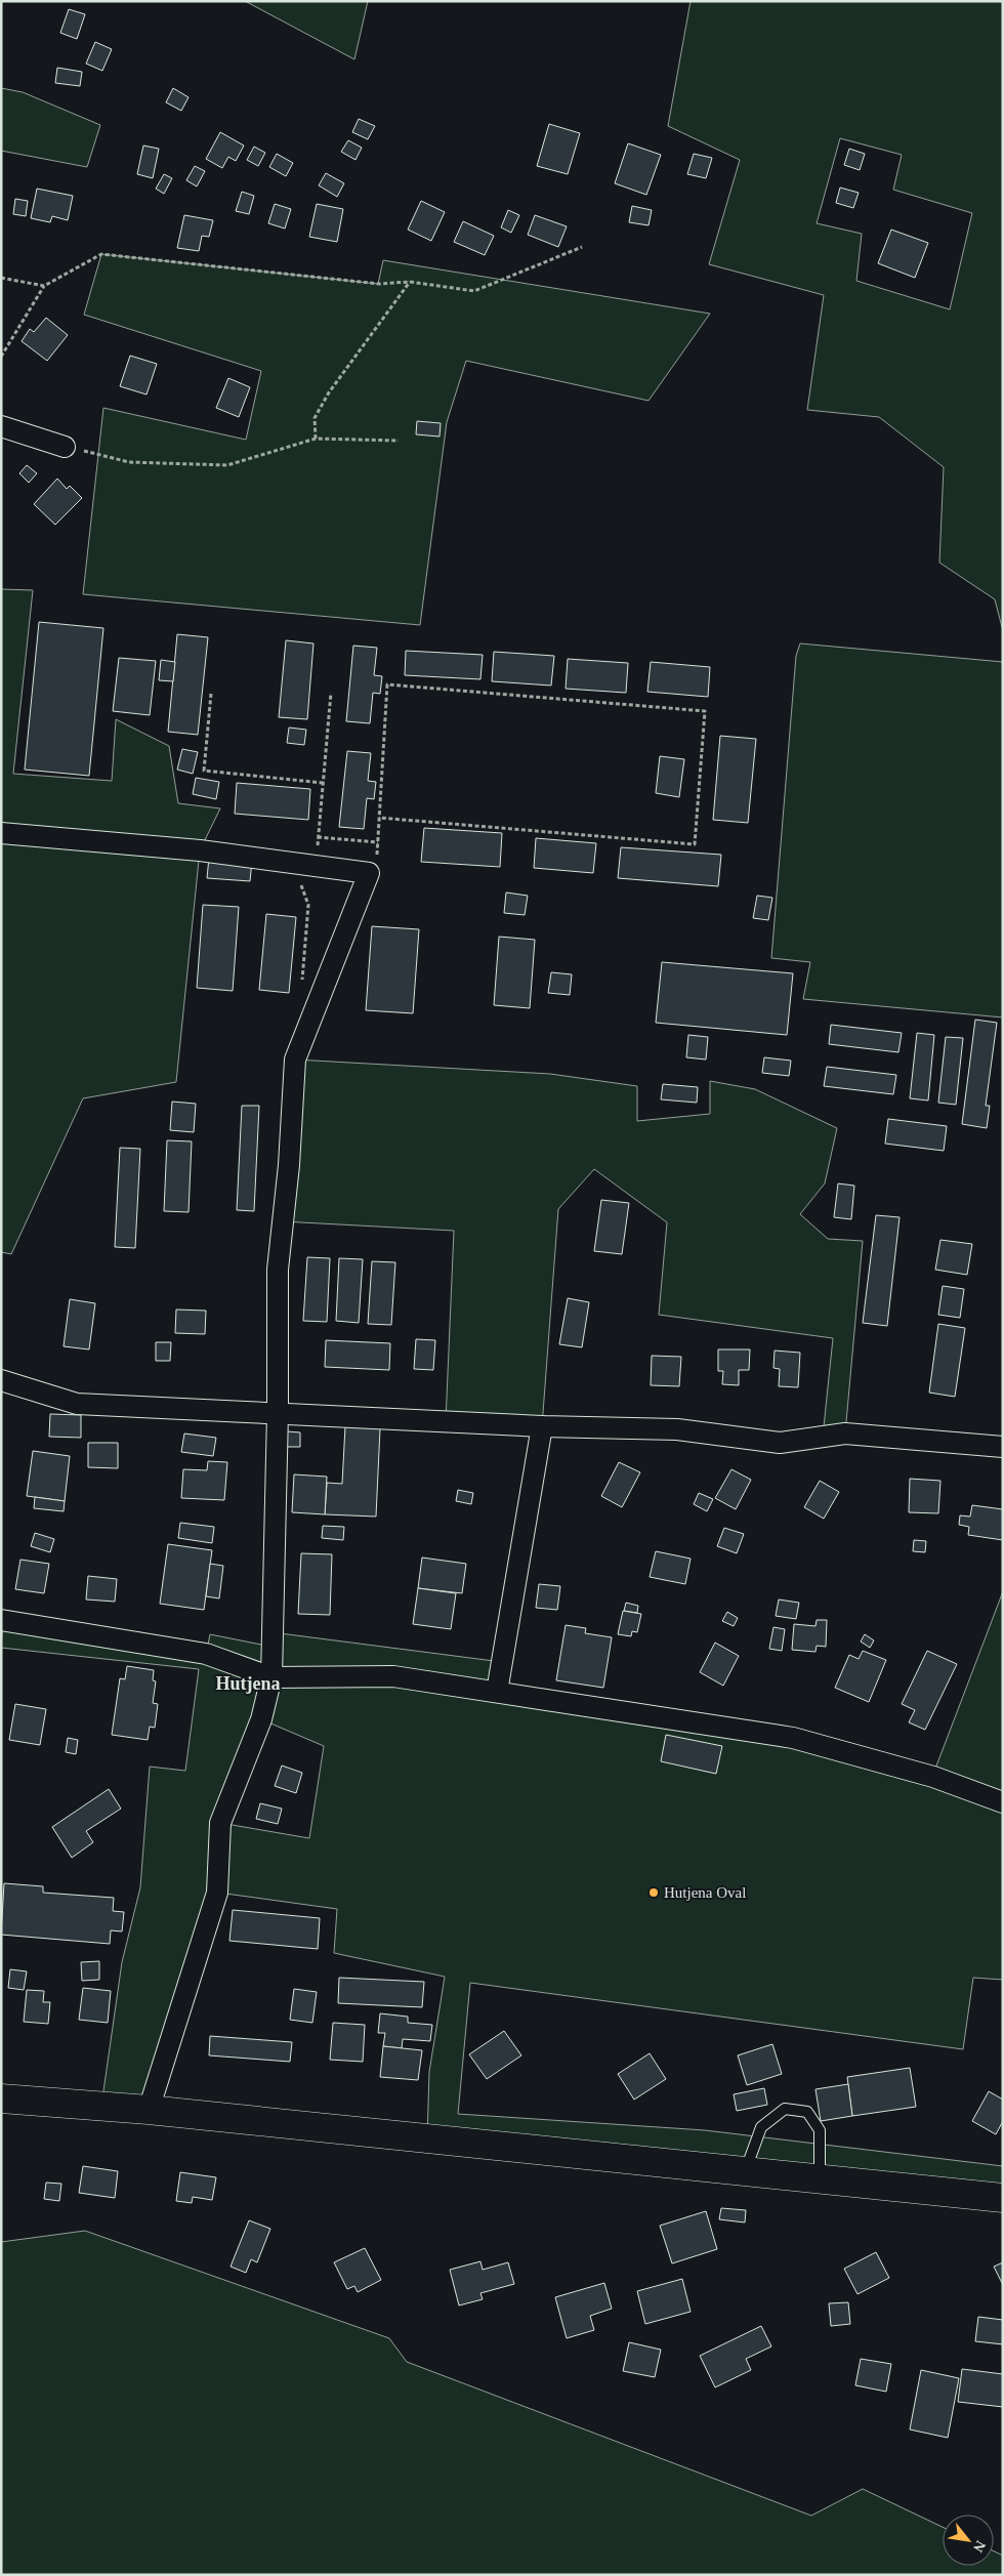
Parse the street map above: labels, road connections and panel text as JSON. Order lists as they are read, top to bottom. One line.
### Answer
{"districts":["Hutjena"],"places":["Hutjena Oval"],"north":"bottom right"}
